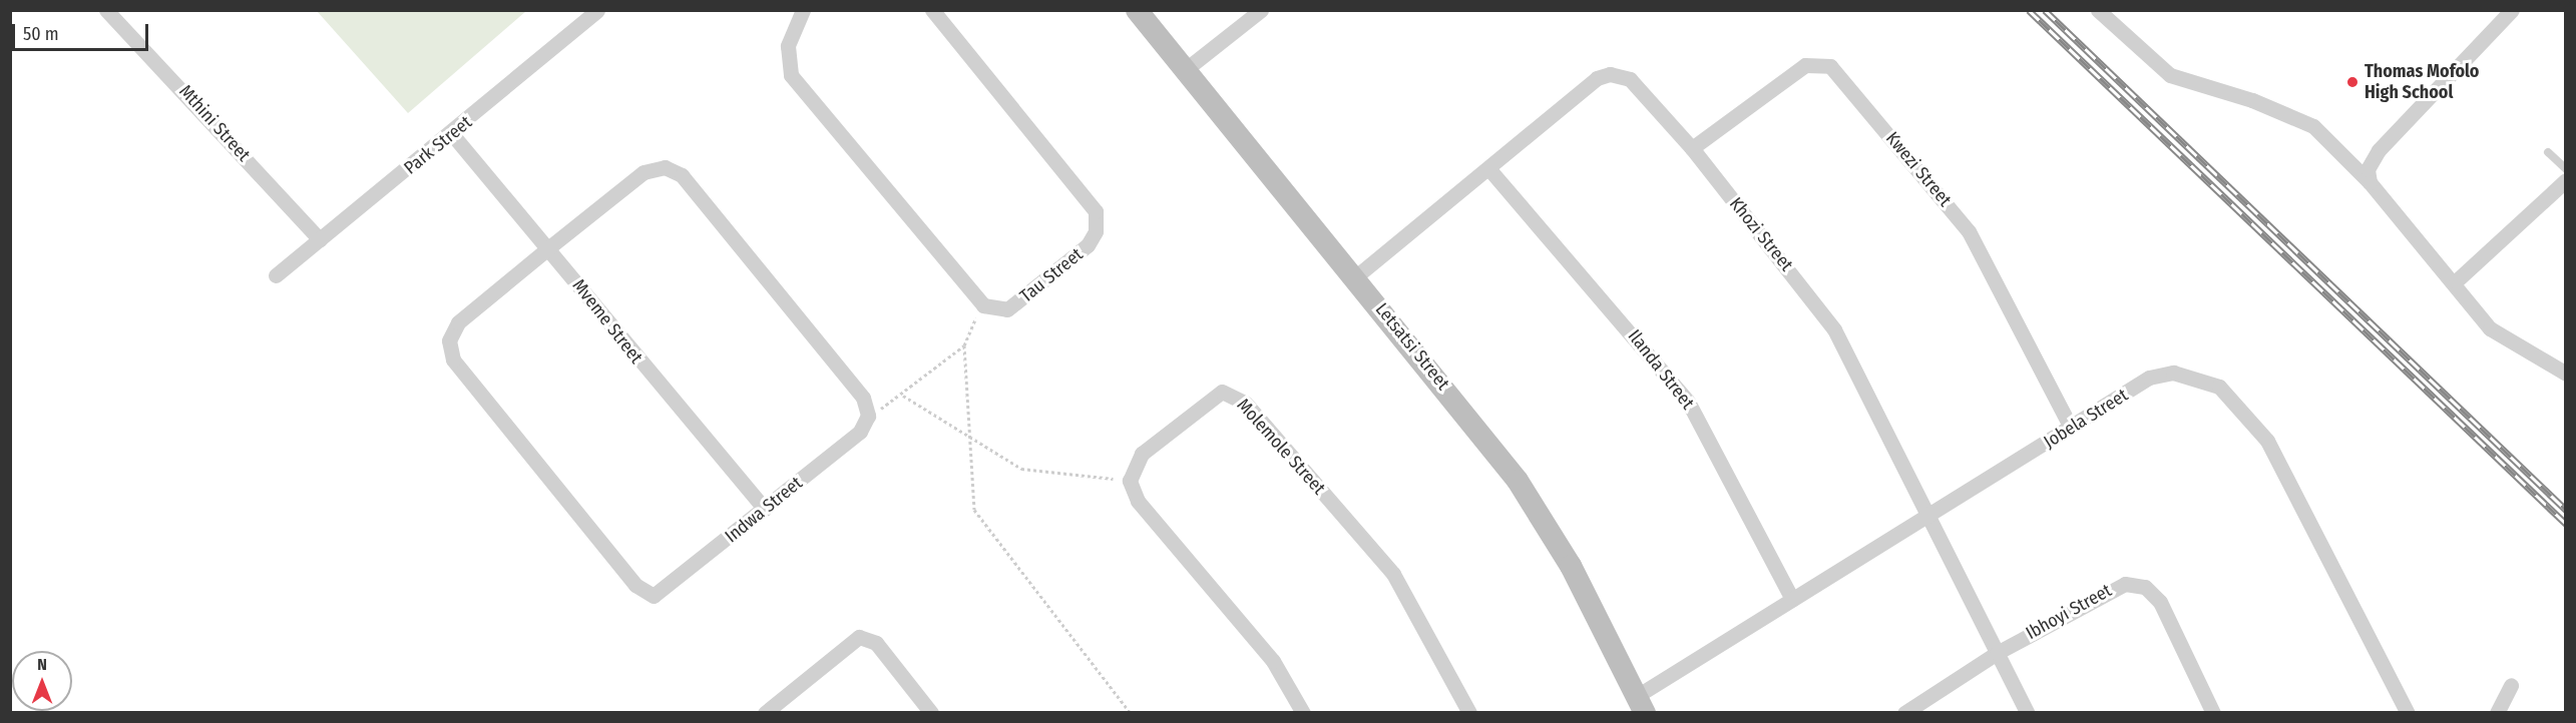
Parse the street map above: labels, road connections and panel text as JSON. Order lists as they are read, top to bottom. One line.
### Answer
{"streets":{"street":["Mthini Street","Park Street","Kwezi Street","Khozi Street","Tau Street","Mveme Street","Letsatsi Street","Ilanda Street","Jobela Street","Molemole Street","Indwa Street","Ibhoyi Street"]},"crossings":[["Mthini Street","Park Street"],["Park Street","Mveme Street"],["Kwezi Street","Khozi Street"],["Kwezi Street","Jobela Street"],["Khozi Street","Letsatsi Street"],["Khozi Street","Ilanda Street"],["Khozi Street","Jobela Street"],["Khozi Street","Ibhoyi Street"],["Mveme Street","Indwa Street"],["Letsatsi Street","Jobela Street"],["Ilanda Street","Jobela Street"]],"places":["Thomas Mofolo High School"],"scale_bar":"50 m","north":"top"}
